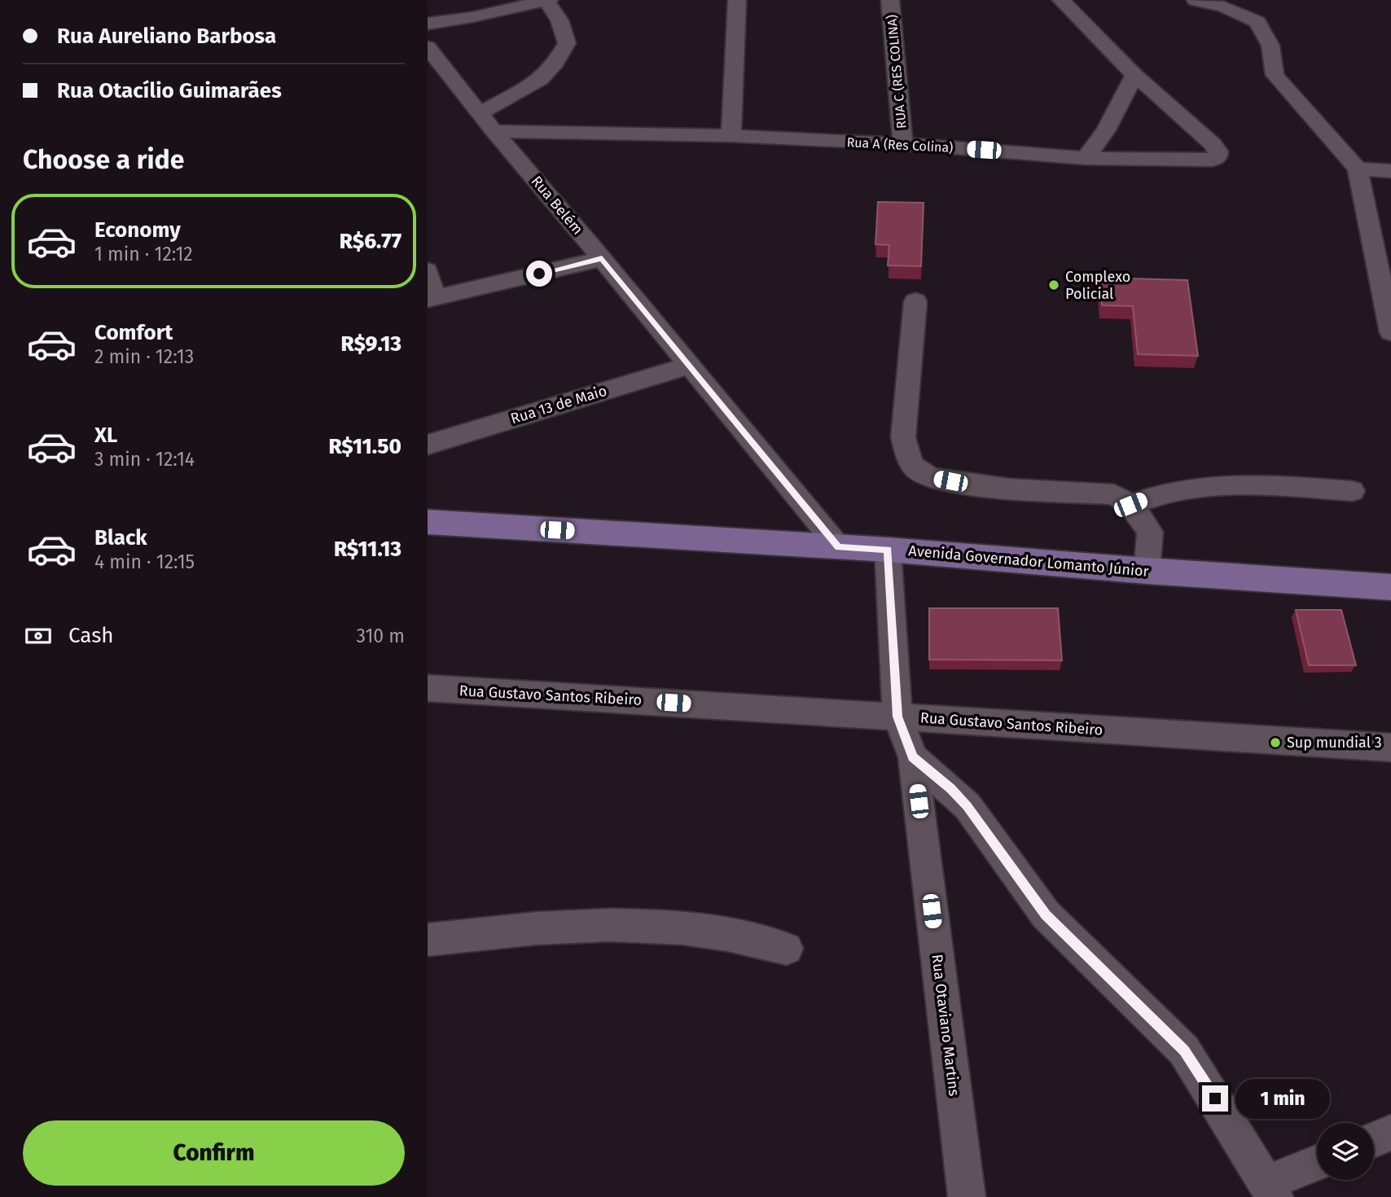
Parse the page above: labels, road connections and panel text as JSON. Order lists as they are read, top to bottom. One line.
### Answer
{"streets":{"main road":["Avenida Governador Lomanto Júnior"],"street":["RUA C (RES COLINA)","Rua A (Res Colina)","Rua Belém","Rua 13 de Maio","Rua Gustavo Santos Ribeiro","Rua Otaviano Martins"]},"crossings":[["RUA C (RES COLINA)","Rua A (Res Colina)"],["Rua A (Res Colina)","Rua Belém"],["Rua Belém","Rua 13 de Maio"],["Rua Belém","Avenida Governador Lomanto Júnior"],["Avenida Governador Lomanto Júnior","Rua Otaviano Martins"],["Rua Gustavo Santos Ribeiro","Rua Otaviano Martins"]],"places":["Complexo Policial","Sup mundial 3"],"page":{"banner":["Rua Aureliano Barbosa","Rua Otacílio Guimarães"],"heading":"Choose a ride","list":[{"name":"Economy","note":"1 min · 12:12","value":"R$6.77"},{"name":"Comfort","note":"2 min · 12:13","value":"R$9.13"},{"name":"XL","note":"3 min · 12:14","value":"R$11.50"},{"name":"Black","note":"4 min · 12:15","value":"R$11.13"}],"pay":["Cash","310 m"],"bubble":"1 min","buttons":"Confirm"}}
